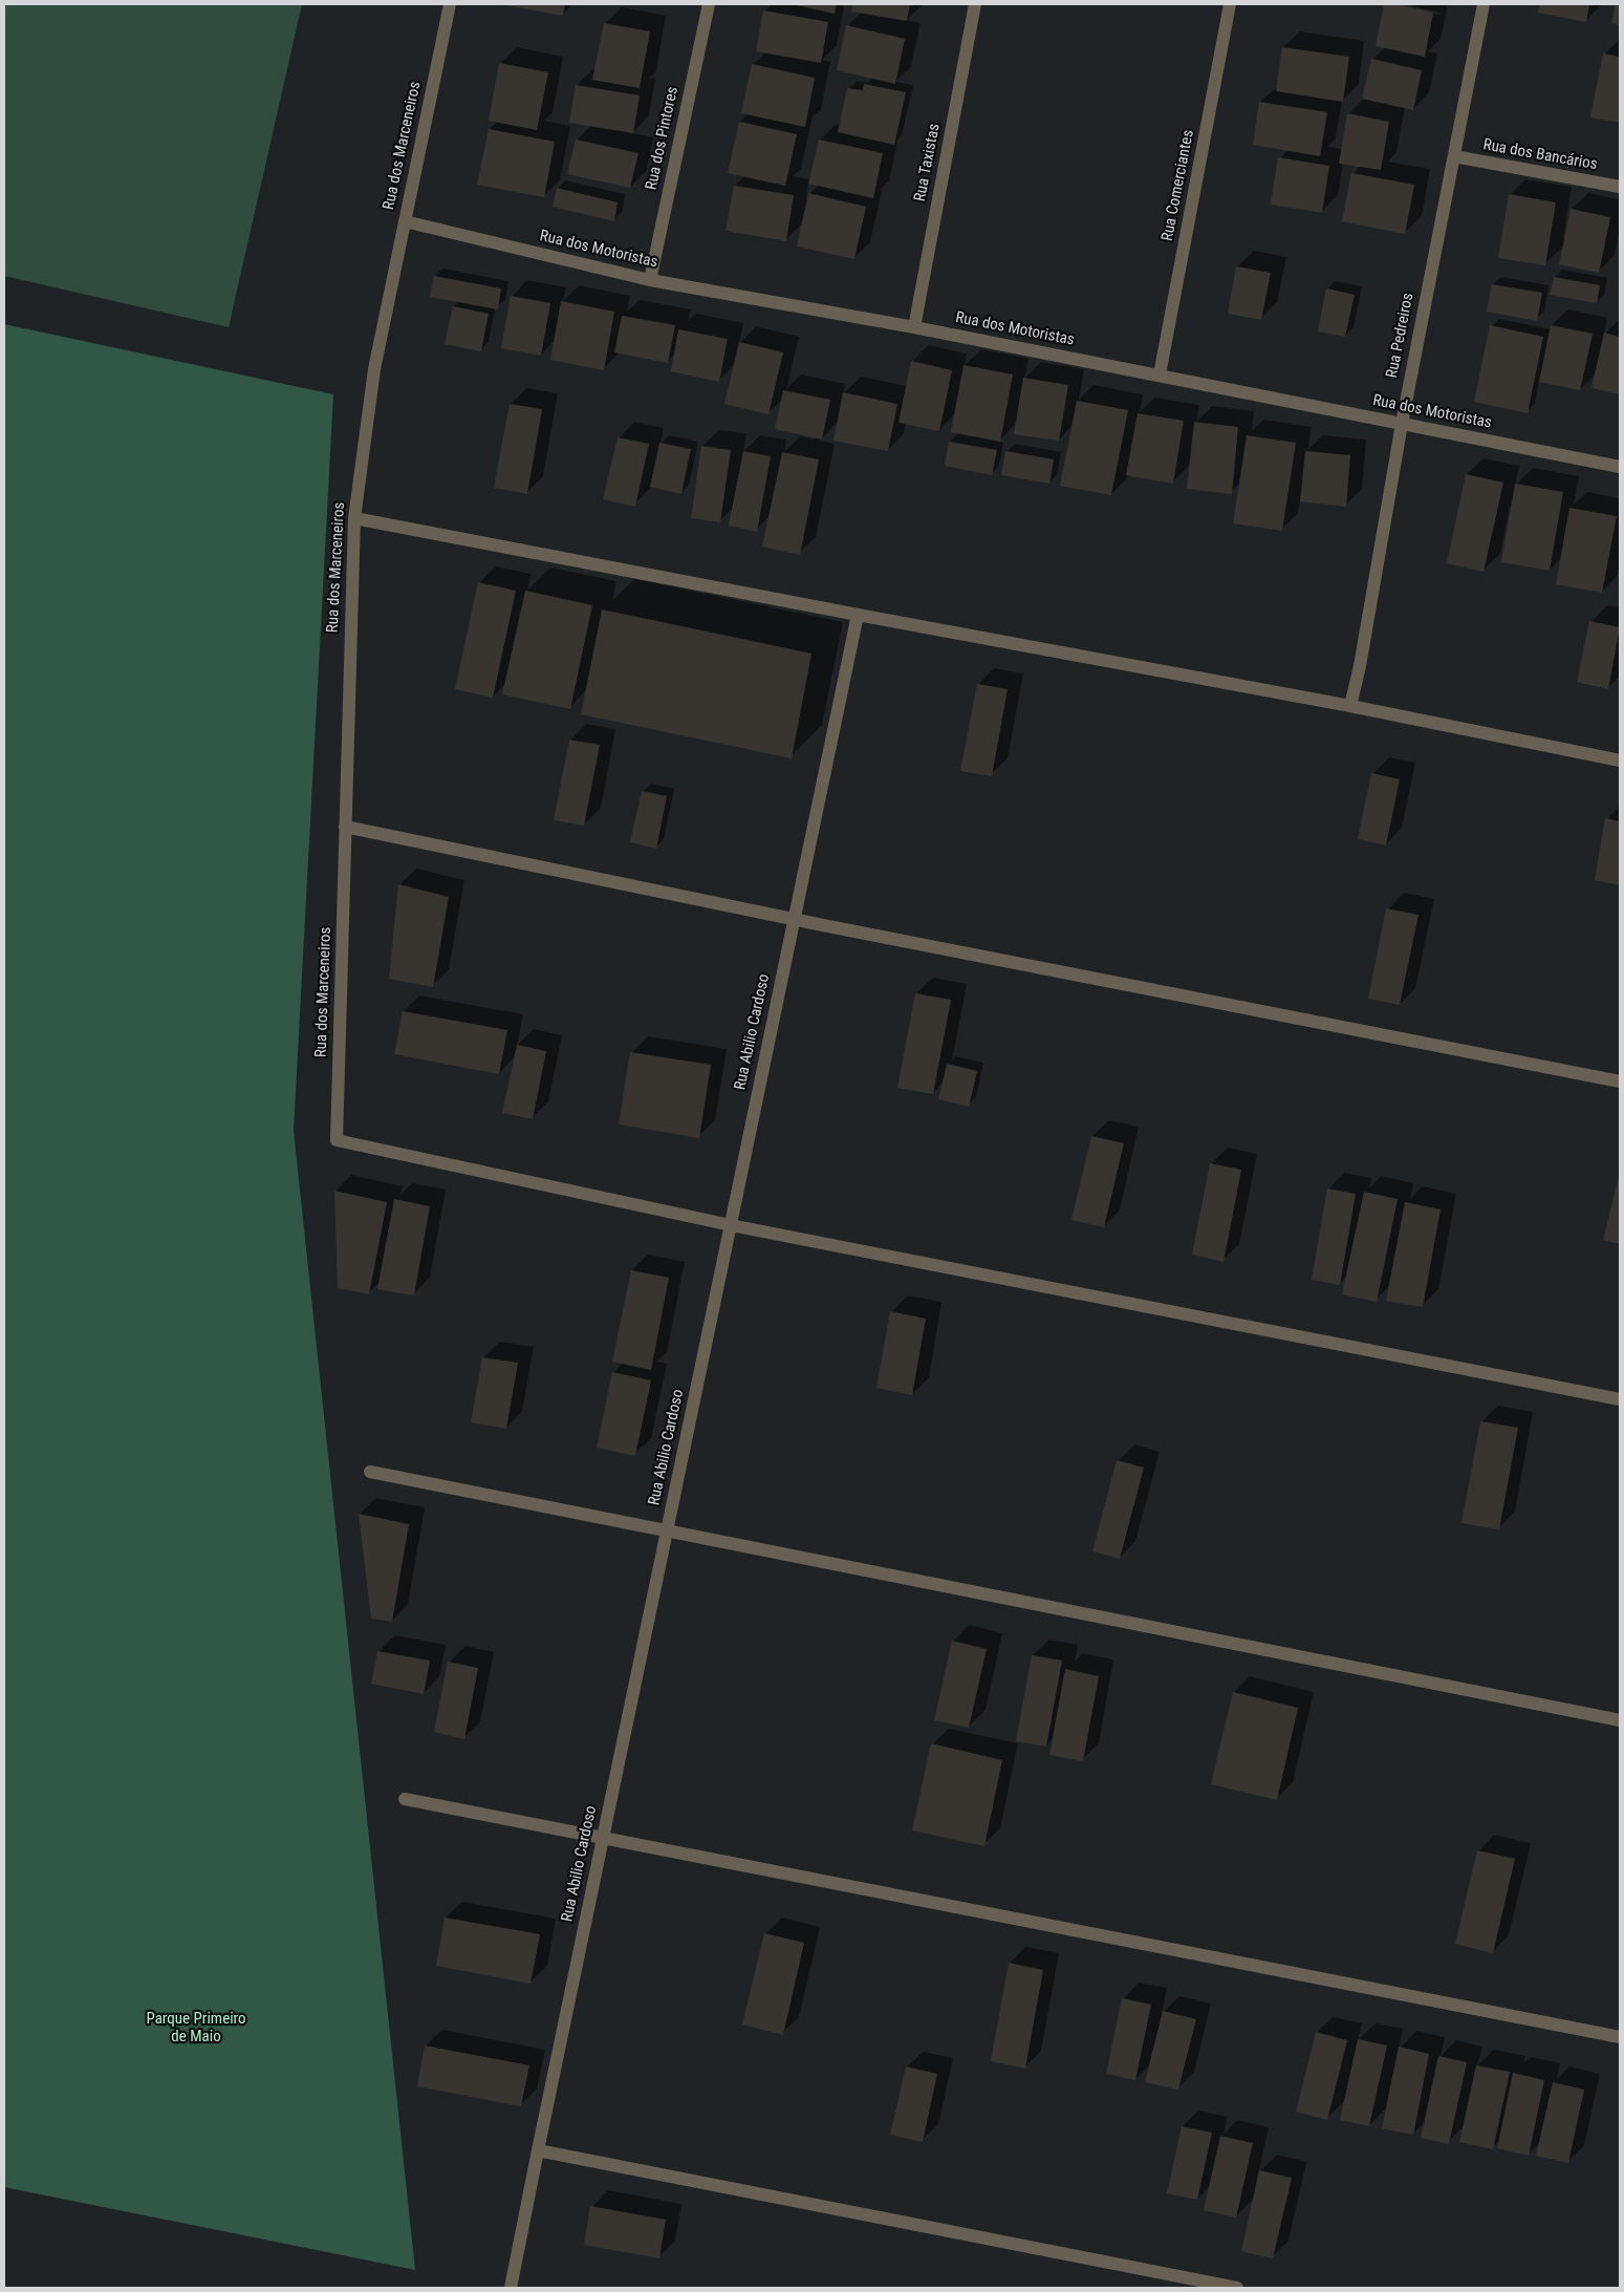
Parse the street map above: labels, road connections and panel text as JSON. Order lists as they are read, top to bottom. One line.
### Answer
{"streets":{"street":["Rua dos Pintores","Rua dos Marceneiros","Rua dos Bancários","Rua Taxistas","Rua Comerciantes","Rua dos Motoristas","Rua Pedreiros","Rua Abilio Cardoso"]},"crossings":[["Rua dos Pintores","Rua dos Motoristas"],["Rua dos Marceneiros","Rua dos Motoristas"],["Rua dos Marceneiros","Rua Abilio Cardoso"],["Rua dos Bancários","Rua Pedreiros"],["Rua Taxistas","Rua dos Motoristas"],["Rua Comerciantes","Rua dos Motoristas"],["Rua dos Motoristas","Rua Pedreiros"]],"parks":["Parque Primeiro de Maio"]}
